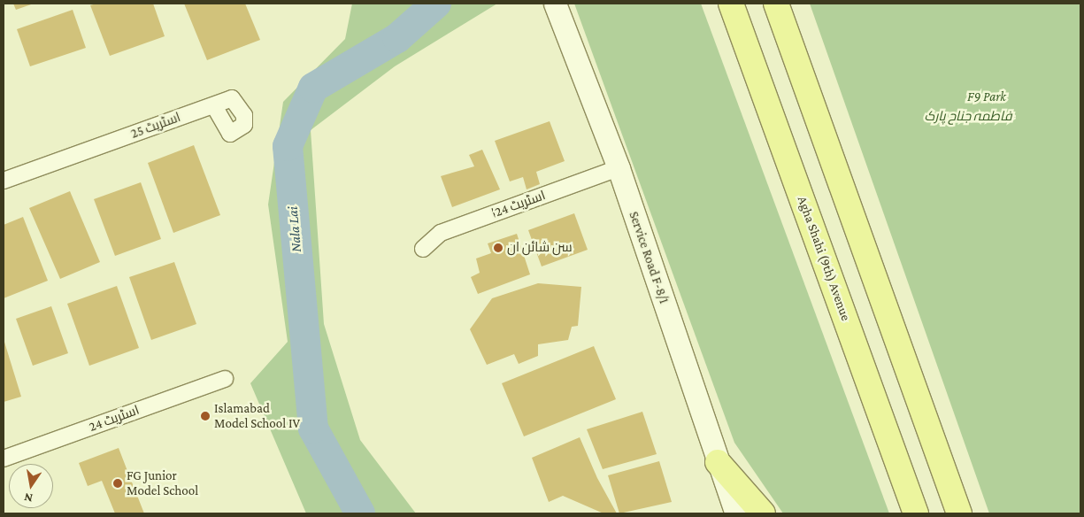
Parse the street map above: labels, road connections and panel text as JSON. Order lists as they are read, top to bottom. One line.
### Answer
{"streets":{"main road":["Agha Shahi (9th) Avenue"],"street":["اسٹریٹ 25","اسٹریٹ 24ا","Service Road F-8/1","اسٹریٹ 24"]},"crossings":[["اسٹریٹ 24ا","Service Road F-8/1"]],"water":["Nala Lai"],"parks":["F9 Park","فاطمہ جناح پارک"],"places":["سن شائن ان","Islamabad Model School IV","FG Junior Model School"],"north":"bottom"}
